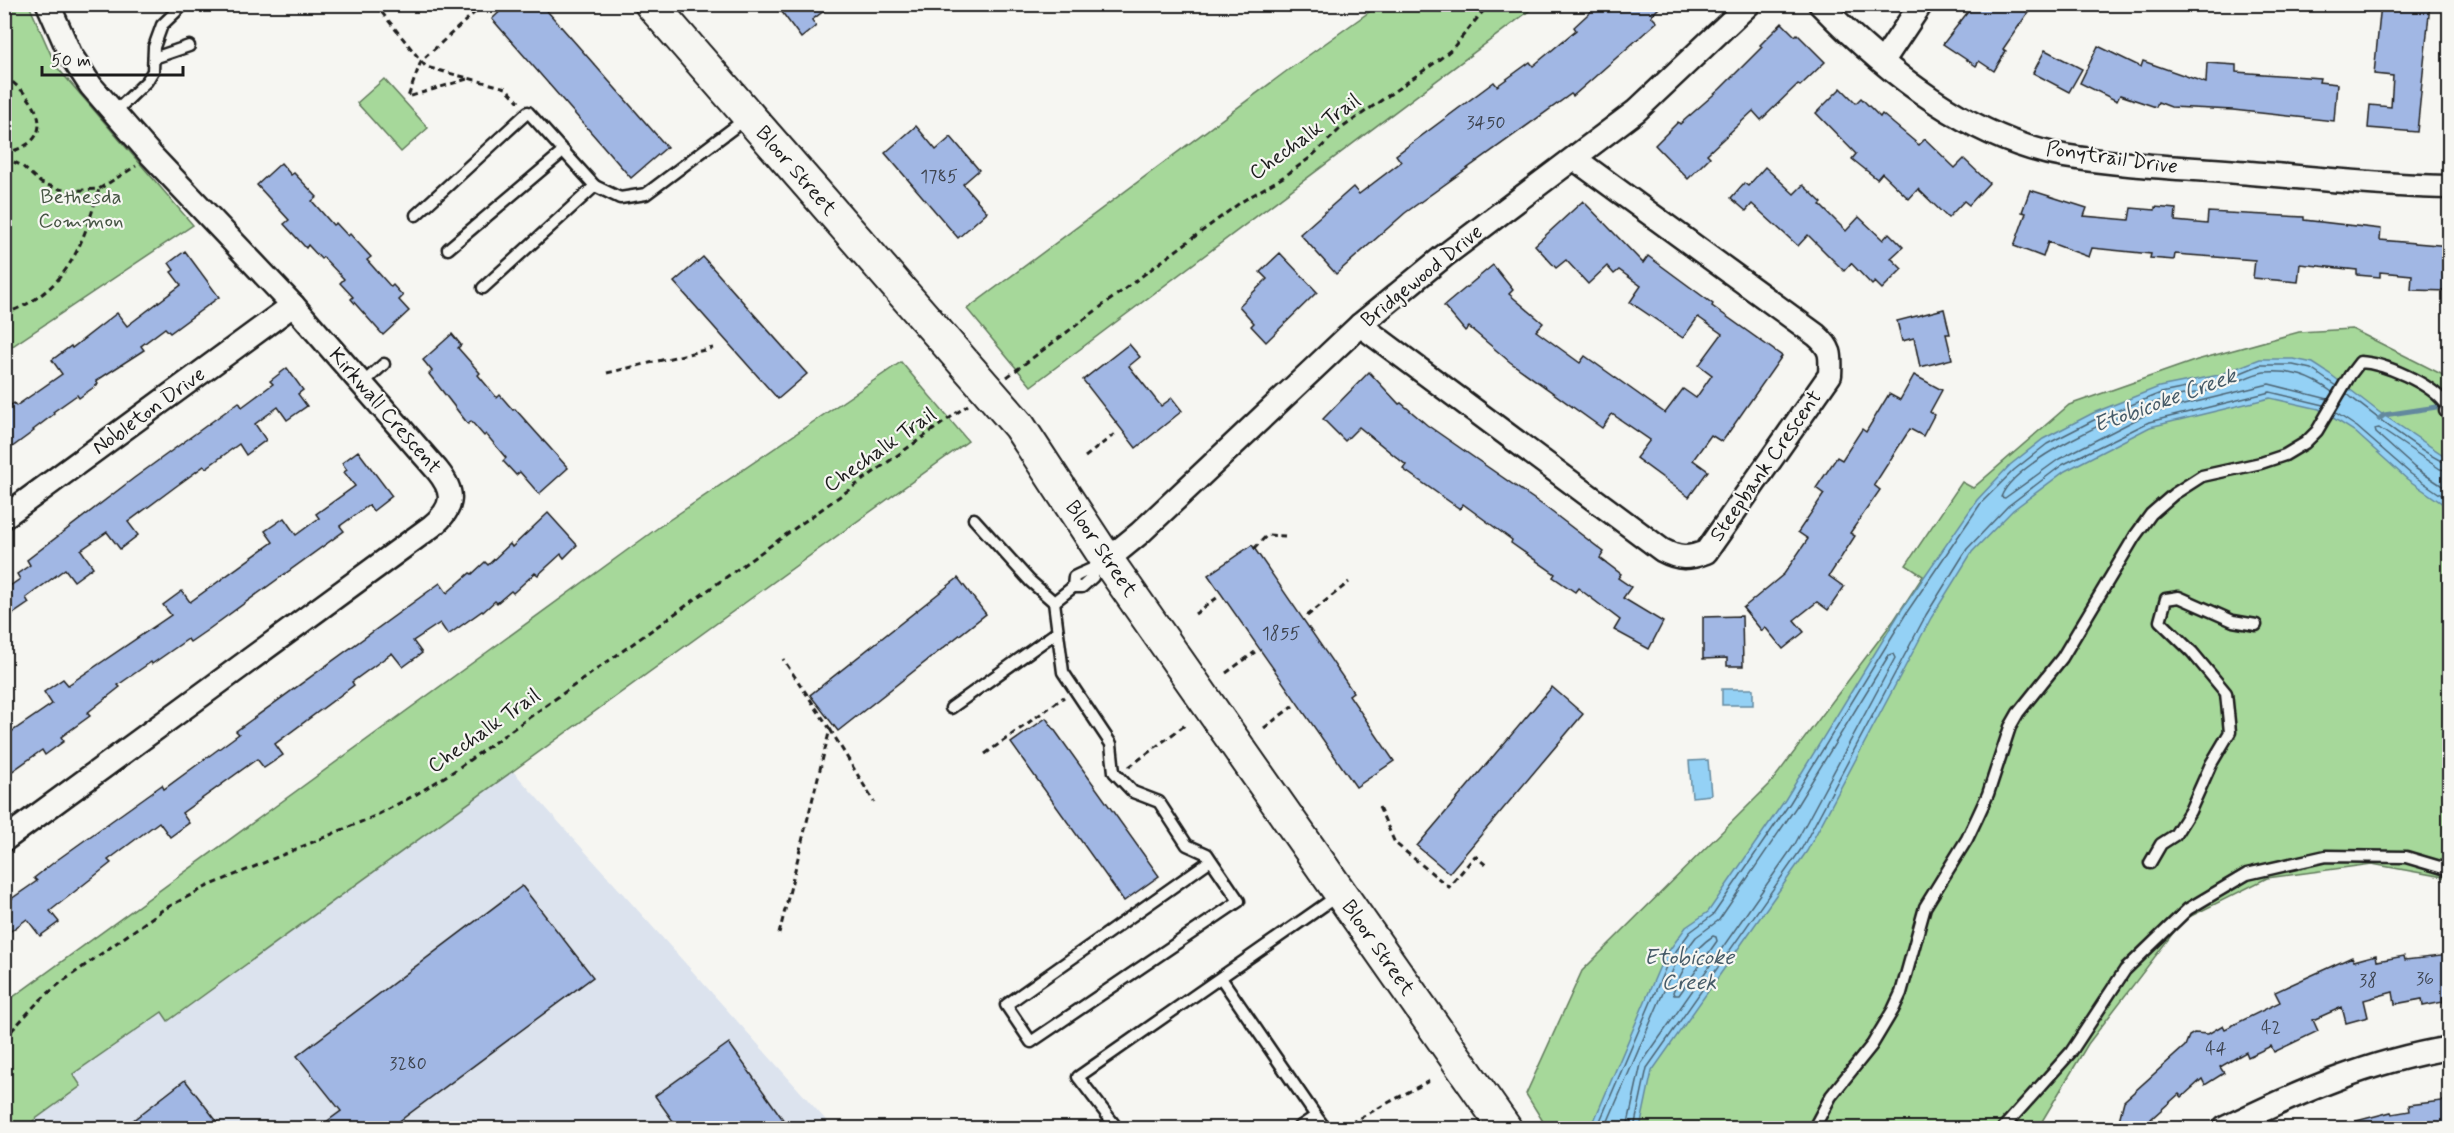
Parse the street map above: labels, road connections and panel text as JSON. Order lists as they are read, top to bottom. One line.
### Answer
{"streets":{"main road":["Bloor Street"],"street":["Ponytrail Drive","Bridgewood Drive","Nobleton Drive","Kirkwall Crescent","Steepbank Crescent"],"path":["Chechalk Trail"]},"crossings":[["Bloor Street","Bridgewood Drive"],["Bridgewood Drive","Steepbank Crescent"],["Nobleton Drive","Kirkwall Crescent"]],"water":["Etobicoke Creek"],"parks":["Bethesda Common"],"house_numbers":["3450","1785","1855","36","38","42","44","3280"],"scale_bar":"50 m"}
